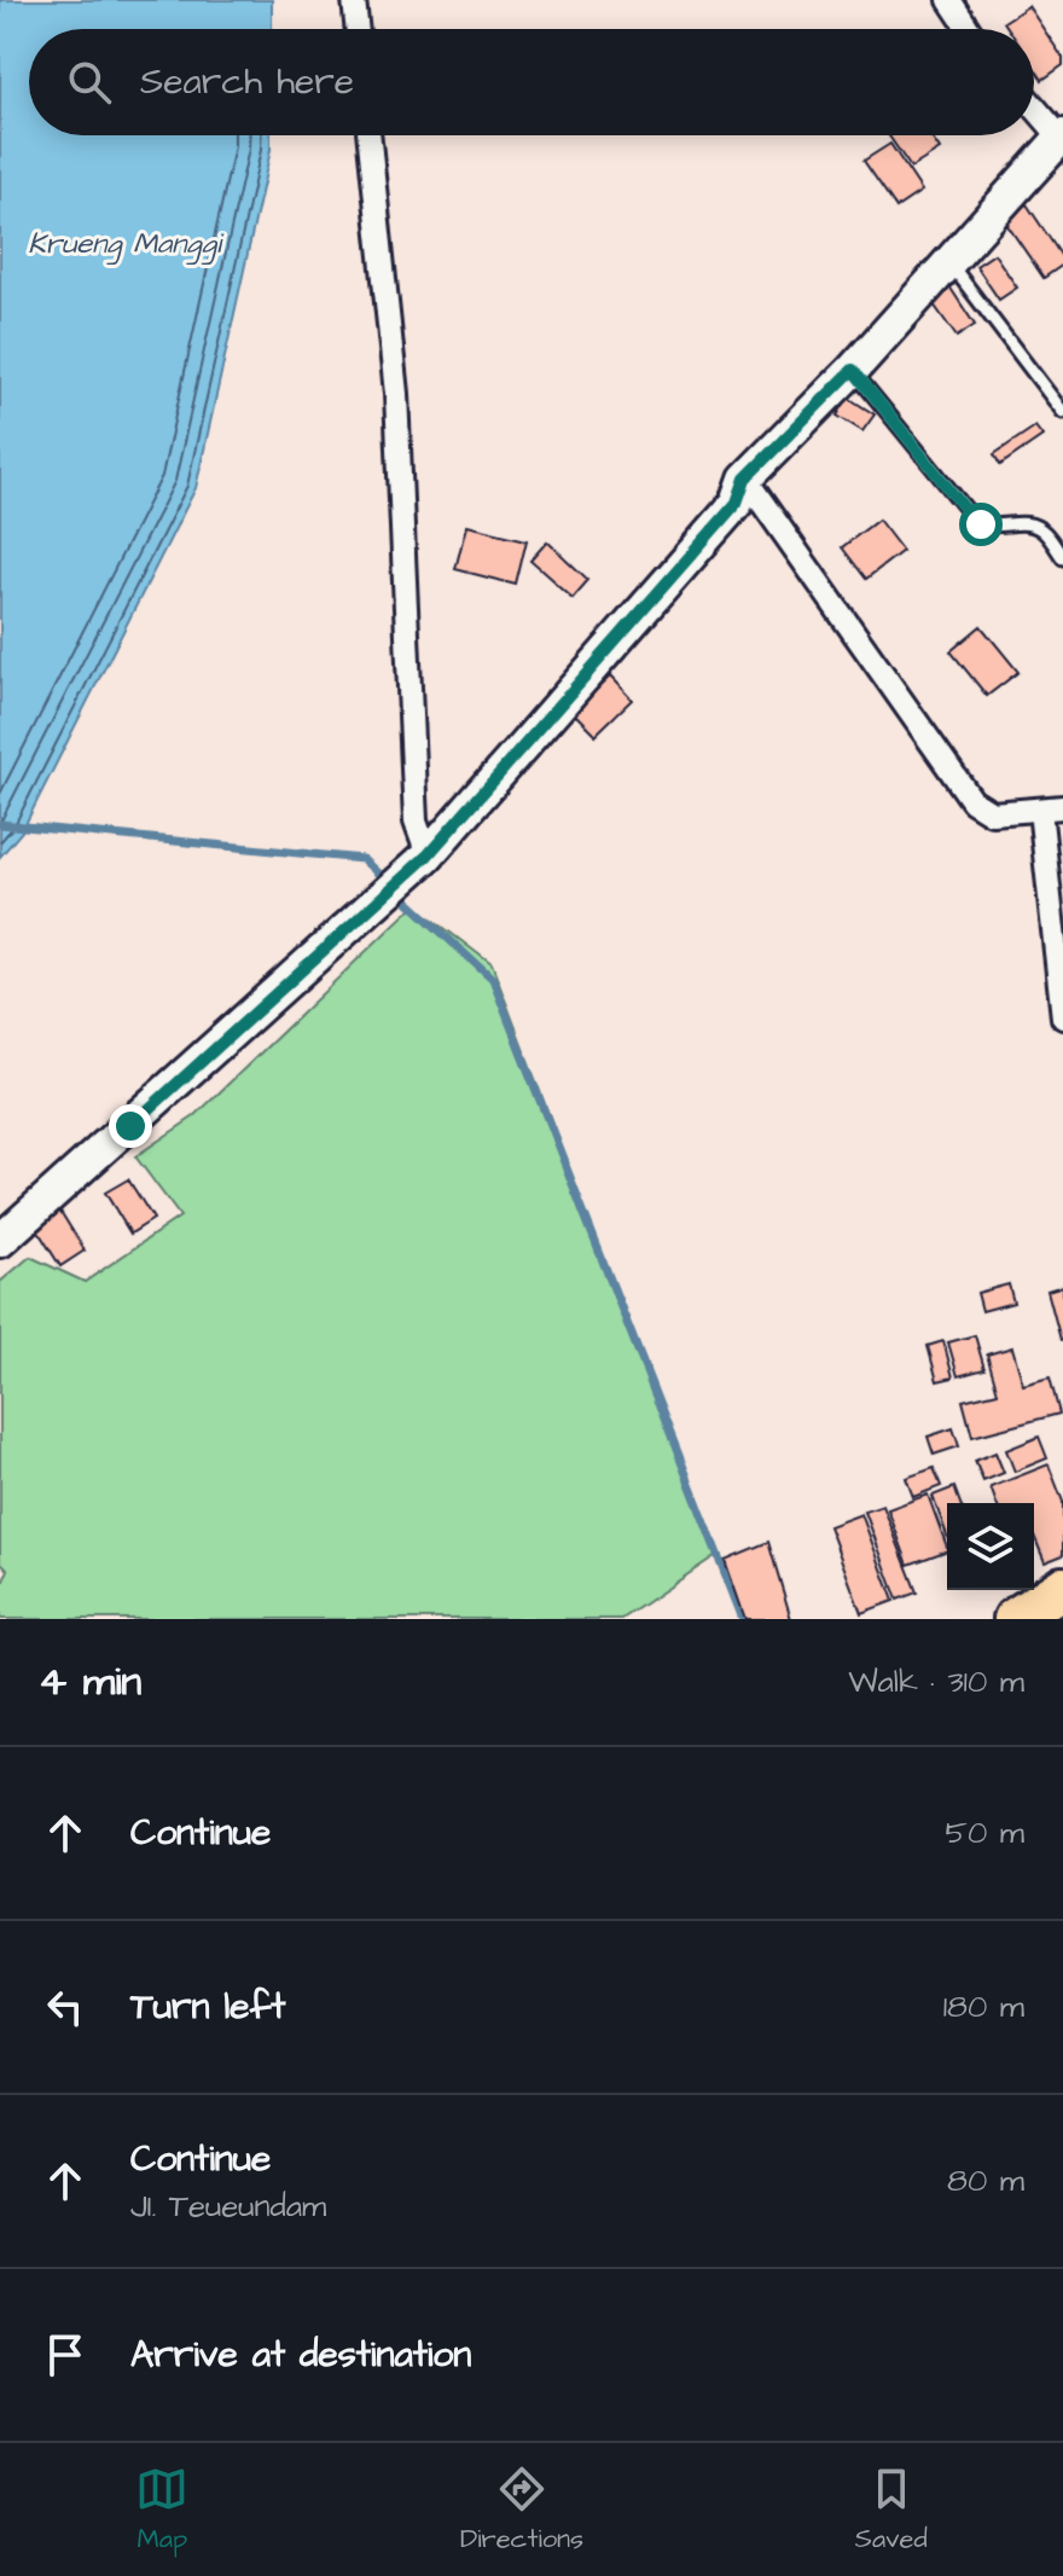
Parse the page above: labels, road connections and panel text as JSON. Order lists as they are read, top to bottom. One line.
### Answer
{"water":["Krueng Manggi"],"page":{"search":"Search here","heading":["4 min","Walk · 310 m"],"list":[["Continue","50 m"],["Turn left","180 m"],["Continue","JI. Teueundam","80 m"],"Arrive at destination"],"nav":["Map","Directions","Saved"]}}
